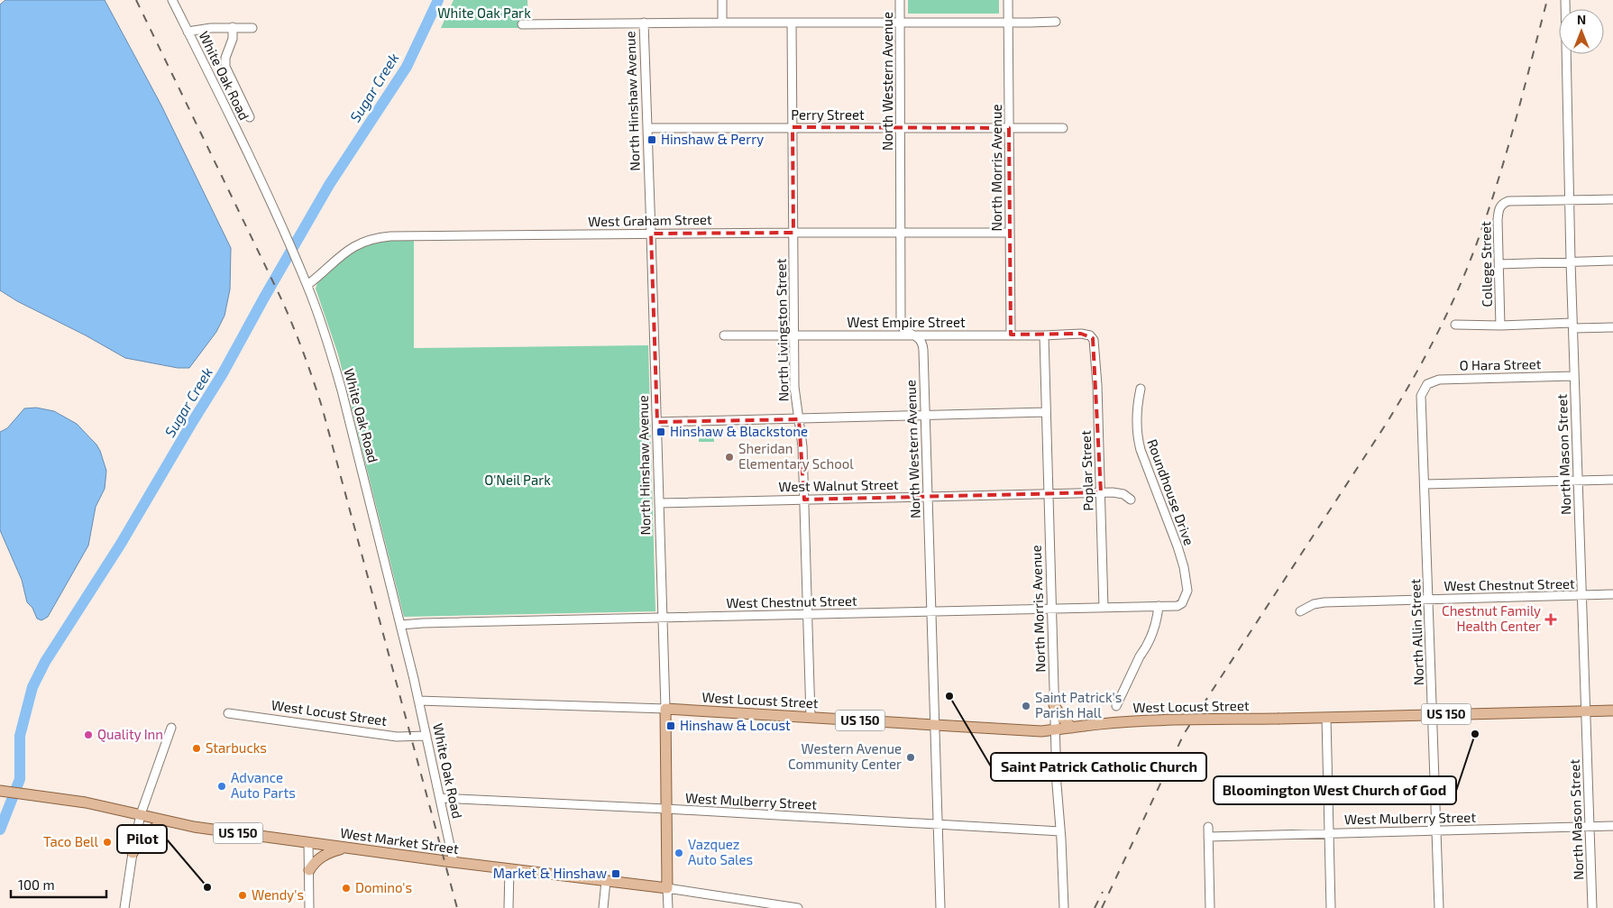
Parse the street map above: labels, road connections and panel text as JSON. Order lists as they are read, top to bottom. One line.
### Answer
{"streets":{"main road":["North Hinshaw Avenue","West Locust Street","US 150","West Market Street"],"street":["White Oak Road","North Western Avenue","Perry Street","North Morris Avenue","West Graham Street","College Street","West Empire Street","North Livingston Street","O Hara Street","North Mason Street","Poplar Street","West Walnut Street","Roundhouse Drive","West Chestnut Street","North Allin Street","West Mulberry Street"]},"crossings":[["White Oak Road","West Graham Street"],["White Oak Road","West Chestnut Street"],["White Oak Road","West Locust Street"],["White Oak Road","West Mulberry Street"],["White Oak Road","West Market Street"],["North Western Avenue","Perry Street"],["North Western Avenue","West Graham Street"],["North Western Avenue","West Empire Street"],["North Western Avenue","West Walnut Street"],["North Western Avenue","West Chestnut Street"],["North Western Avenue","West Locust Street"],["North Western Avenue","West Mulberry Street"],["North Hinshaw Avenue","Perry Street"],["North Hinshaw Avenue","West Graham Street"],["North Hinshaw Avenue","West Walnut Street"],["North Hinshaw Avenue","West Chestnut Street"],["North Hinshaw Avenue","West Locust Street"],["North Hinshaw Avenue","West Mulberry Street"],["North Hinshaw Avenue","West Market Street"],["Perry Street","North Morris Avenue"],["Perry Street","North Livingston Street"],["North Morris Avenue","West Graham Street"],["North Morris Avenue","West Empire Street"],["North Morris Avenue","West Walnut Street"],["North Morris Avenue","West Chestnut Street"],["North Morris Avenue","West Locust Street"],["North Morris Avenue","West Mulberry Street"],["West Graham Street","North Livingston Street"],["College Street","North Mason Street"],["West Empire Street","North Livingston Street"],["West Empire Street","Poplar Street"],["North Livingston Street","West Walnut Street"],["North Livingston Street","West Chestnut Street"],["North Livingston Street","West Locust Street"],["O Hara Street","North Mason Street"],["O Hara Street","North Allin Street"],["North Mason Street","West Chestnut Street"],["North Mason Street","West Locust Street"],["North Mason Street","West Mulberry Street"],["Poplar Street","West Walnut Street"],["Poplar Street","West Chestnut Street"],["Roundhouse Drive","West Chestnut Street"],["West Chestnut Street","North Allin Street"],["North Allin Street","West Locust Street"],["North Allin Street","West Mulberry Street"]],"water":["Sugar Creek"],"parks":["White Oak Park","O'Neil Park"],"places":{"transit":["Hinshaw & Perry","Hinshaw & Blackstone","Hinshaw & Locust","Market & Hinshaw"],"other":["Sheridan Elementary School","Saint Patrick Catholic Church","Saint Patrick's Parish Hall","Bloomington West Church of God","Quality Inn","Starbucks","Western Avenue Community Center","Advance Auto Parts","Taco Bell","Vazquez Auto Sales","Pilot","Domino's","Wendy's"],"health":["Chestnut Family Health Center"]},"scale_bar":"100 m","north":"top"}
